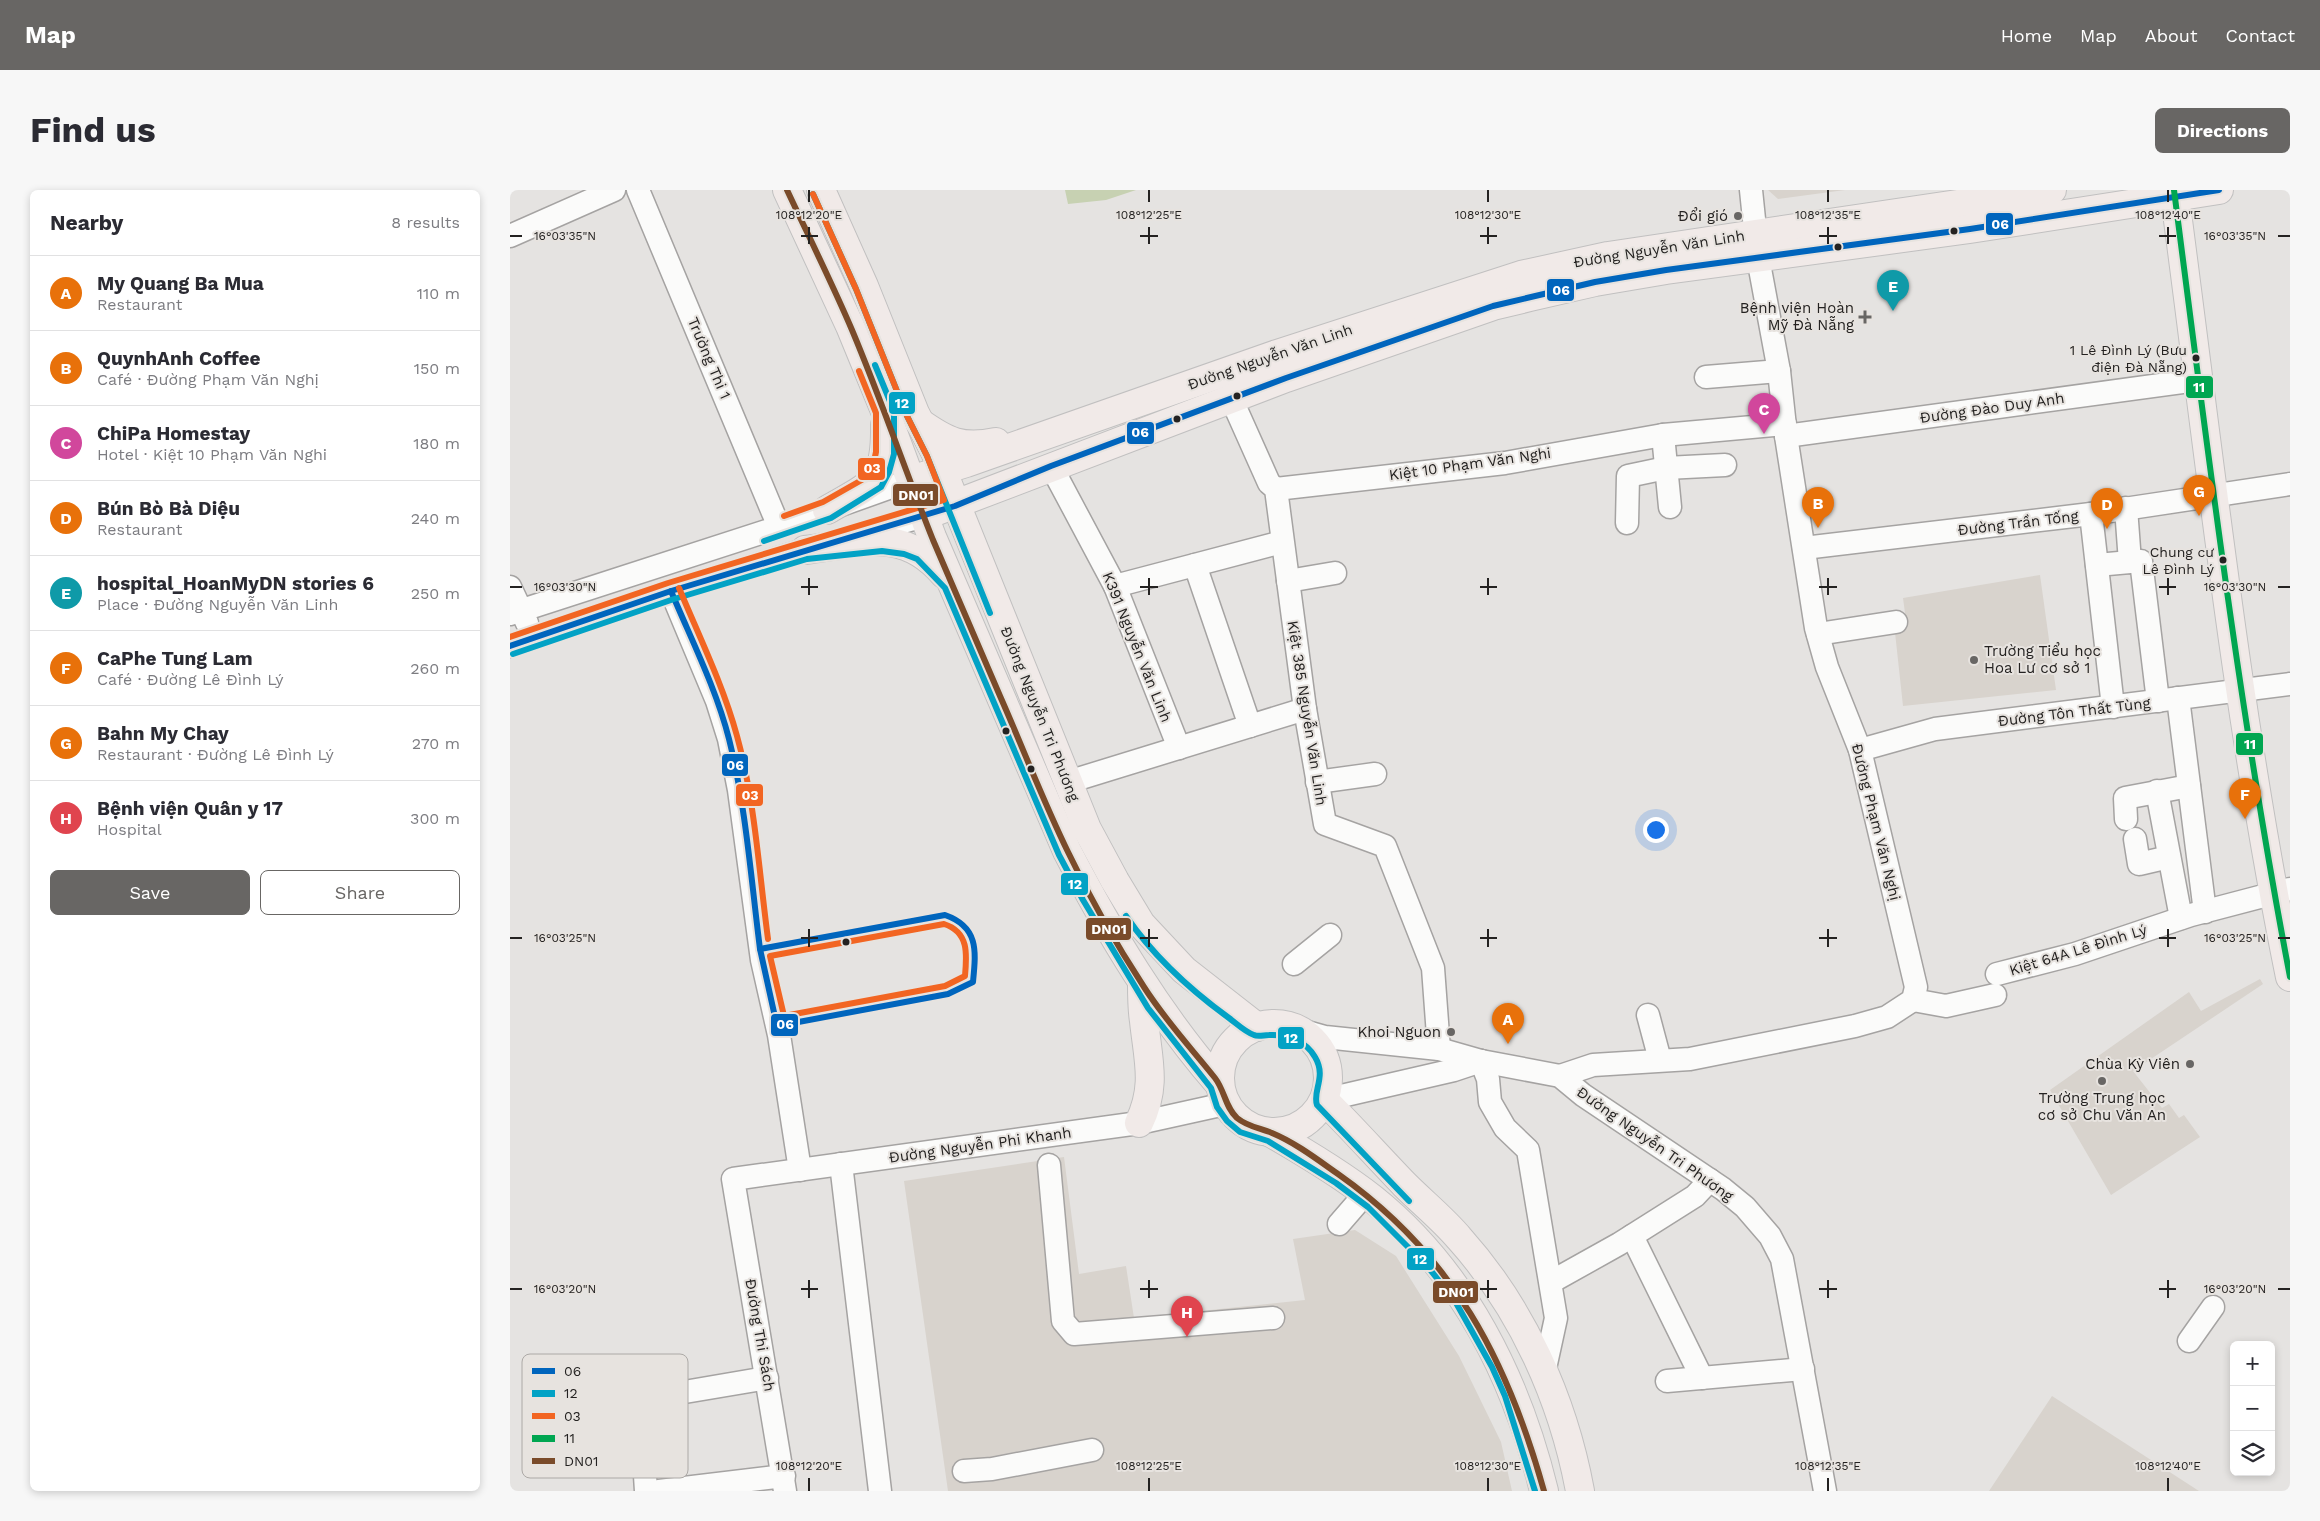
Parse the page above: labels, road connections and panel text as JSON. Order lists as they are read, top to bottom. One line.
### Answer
{"streets":{"main road":["Đường Nguyễn Văn Linh","Đường Nguyễn Tri Phương"],"street":["Trường Thi 1","Đường Đào Duy Anh","Kiệt 10 Phạm Văn Nghi","Đường Trần Tống","K391 Nguyễn Văn Linh","Đường Tôn Thất Tùng","Kiệt 385 Nguyễn Văn Linh","Đường Phạm Văn Nghị","Kiệt 64A Lê Đình Lý","Đường Nguyễn Phi Khanh","Đường Thi Sách"]},"crossings":[["Đường Nguyễn Văn Linh","Trường Thi 1"],["Đường Nguyễn Văn Linh","K391 Nguyễn Văn Linh"],["Đường Nguyễn Văn Linh","Kiệt 385 Nguyễn Văn Linh"],["Đường Nguyễn Văn Linh","Đường Nguyễn Tri Phương"],["Đường Nguyễn Văn Linh","Đường Phạm Văn Nghị"],["Đường Đào Duy Anh","Kiệt 10 Phạm Văn Nghi"],["Đường Đào Duy Anh","Đường Phạm Văn Nghị"],["Kiệt 10 Phạm Văn Nghi","Kiệt 385 Nguyễn Văn Linh"],["Kiệt 10 Phạm Văn Nghi","Đường Phạm Văn Nghị"],["Đường Trần Tống","Đường Phạm Văn Nghị"],["Đường Tôn Thất Tùng","Đường Phạm Văn Nghị"],["Kiệt 385 Nguyễn Văn Linh","Đường Nguyễn Tri Phương"],["Đường Nguyễn Tri Phương","Đường Nguyễn Phi Khanh"],["Đường Phạm Văn Nghị","Kiệt 64A Lê Đình Lý"],["Đường Nguyễn Phi Khanh","Đường Thi Sách"]],"places":{"other":["Đổi gió","1 Lê Đình Lý (Bưu điện Đà Nẵng)","Chung cư Lê Đình Lý","Trường Tiểu học Hoa Lư cơ sở 1","Khoi Nguon","Chùa Kỳ Viên","Trường Trung học cơ sở Chu Văn An"],"health":["Bệnh viện Hoàn Mỹ Đà Nẵng"]},"lines":["transit line 06","transit line 11","transit line DN01","transit line 12","transit line 03"],"legend":["06","12","03","11","DN01"],"page":{"header":"Map","nav":["Home","Map","About","Contact"],"buttons":["Directions",["Save","Share"]],"title":"Find us","heading":["Nearby","8 results"],"list":[{"mark":"A","name":"My Quang Ba Mua","note":"Restaurant","value":"110 m"},{"mark":"B","name":"QuynhAnh Coffee","note":"Café · Đường Phạm Văn Nghị","value":"150 m"},{"mark":"C","name":"ChiPa Homestay","note":"Hotel · Kiệt 10 Phạm Văn Nghi","value":"180 m"},{"mark":"D","name":"Bún Bò Bà Diệu","note":"Restaurant","value":"240 m"},{"mark":"E","name":"hospital_HoanMyDN stories 6","note":"Place · Đường Nguyễn Văn Linh","value":"250 m"},{"mark":"F","name":"CaPhe Tung Lam","note":"Café · Đường Lê Đình Lý","value":"260 m"},{"mark":"G","name":"Bahn My Chay","note":"Restaurant · Đường Lê Đình Lý","value":"270 m"},{"mark":"H","name":"Bệnh viện Quân y 17","note":"Hospital","value":"300 m"}],"pins":["E","C","G","B","D","F","A","H"],"map_buttons":["+","−"]},"coordinates":["108°12'20\"E","108°12'25\"E","108°12'30\"E","108°12'35\"E","108°12'40\"E","16°03'35\"N","16°03'30\"N","16°03'25\"N","16°03'20\"N"]}
